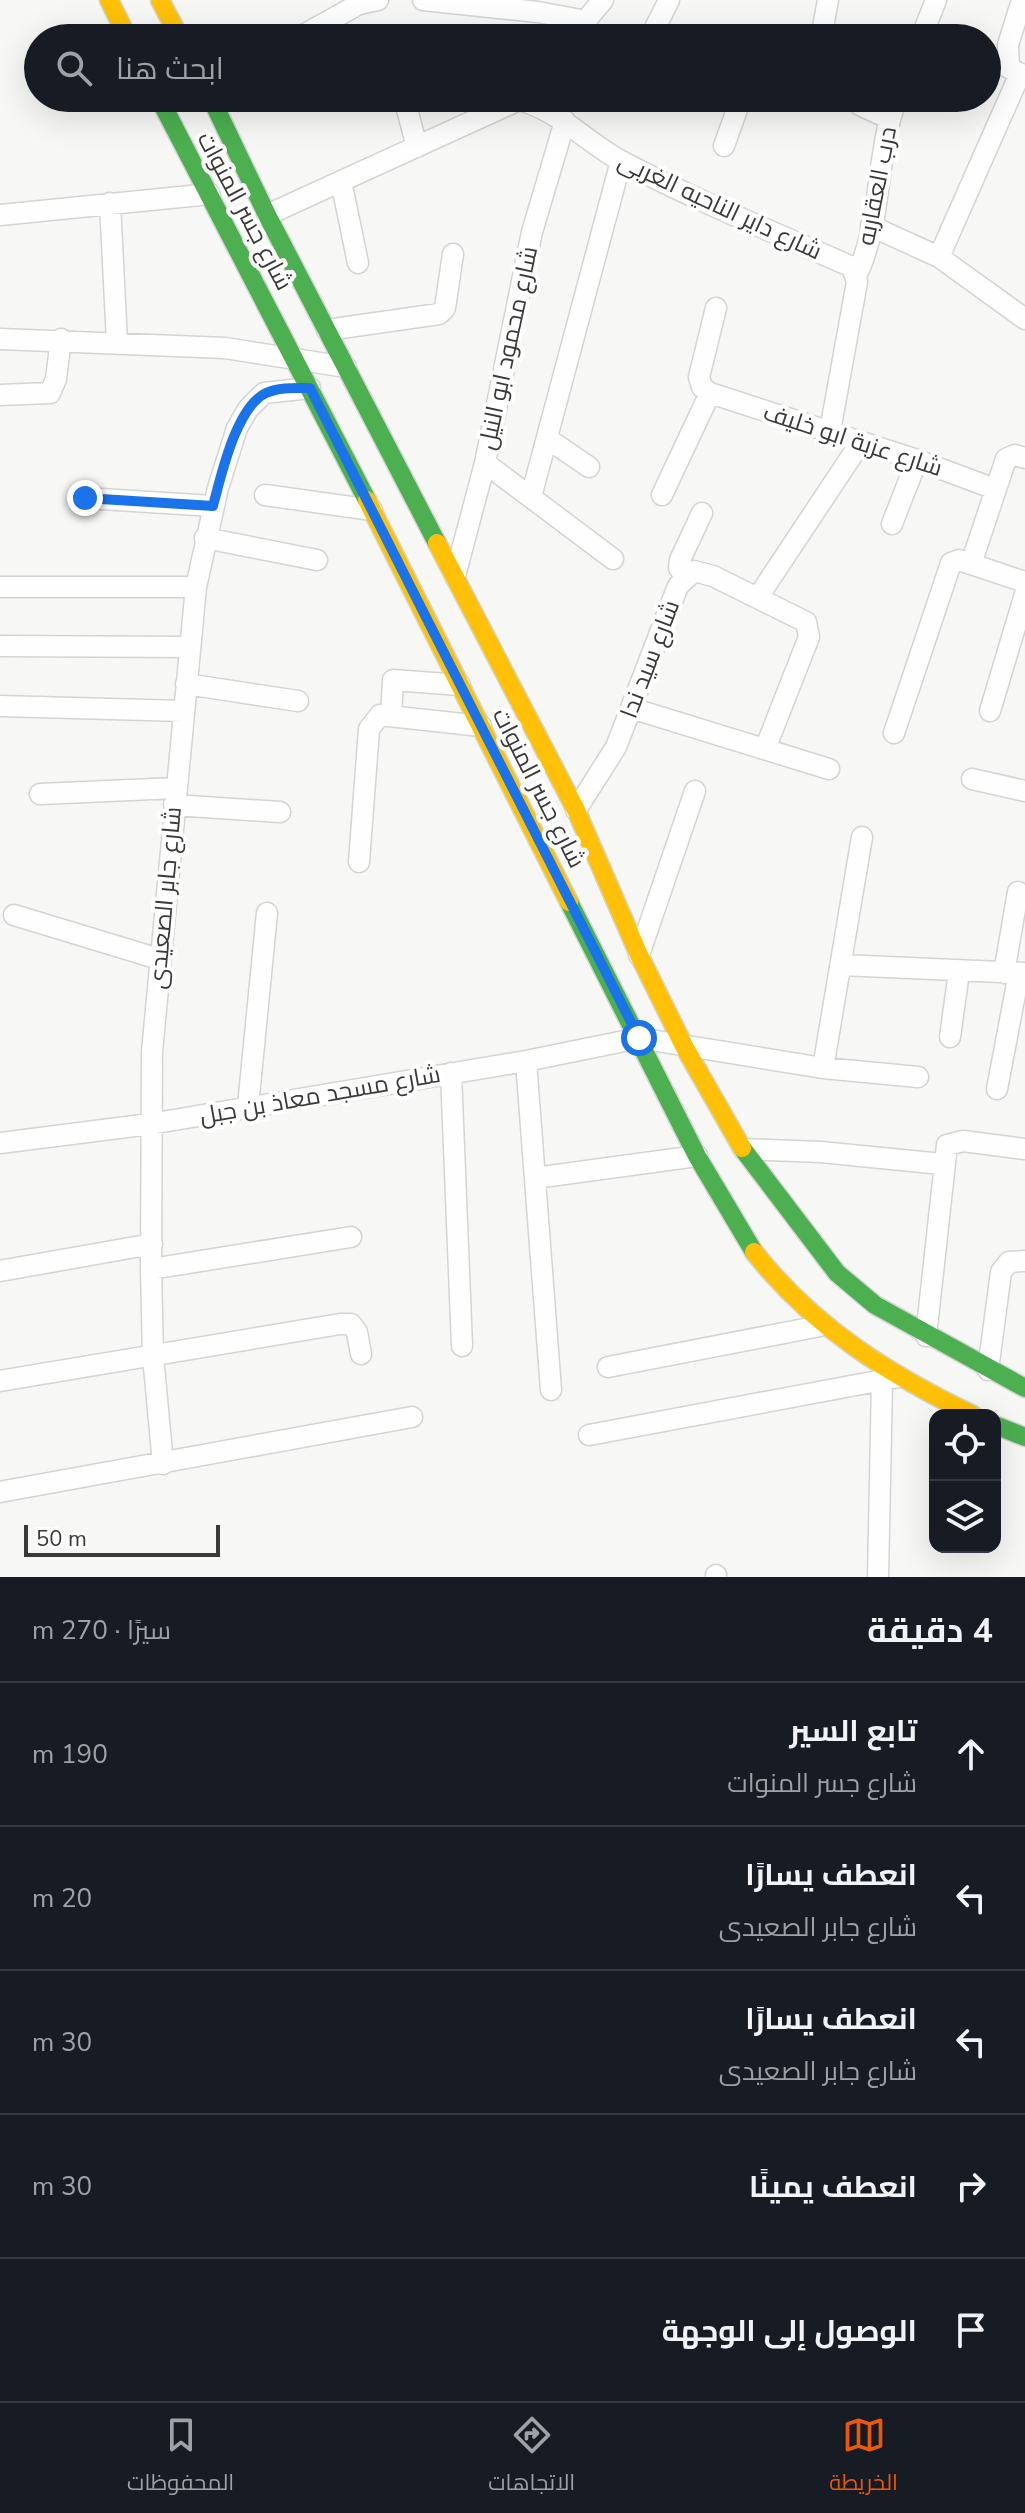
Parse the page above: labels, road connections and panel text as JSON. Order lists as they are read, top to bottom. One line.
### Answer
{"streets":{"street":["درب العقاربه","شارع داير الناحيه الغربى","شارع جسر المنوات","شارع محمود ابو النيل","شارع عزبة ابو خليف","شارع سيد ندا","شارع جابر الصعيدى","شارع مسجد معاذ بن جبل"]},"crossings":[["درب العقاربه","شارع داير الناحيه الغربى"],["شارع داير الناحيه الغربى","شارع جسر المنوات"],["شارع داير الناحيه الغربى","شارع محمود ابو النيل"],["شارع جسر المنوات","شارع محمود ابو النيل"],["شارع جسر المنوات","شارع سيد ندا"],["شارع جسر المنوات","شارع جابر الصعيدى"],["شارع جسر المنوات","شارع مسجد معاذ بن جبل"],["شارع جابر الصعيدى","شارع مسجد معاذ بن جبل"]],"scale_bar":"50 m","page":{"search":"ابحث هنا","scale":"50 m","heading":["4 دقيقة","سيرًا · 270 m"],"list":[["تابع السير","شارع جسر المنوات","190 m"],["انعطف يسارًا","شارع جابر الصعيدى","20 m"],["انعطف يسارًا","شارع جابر الصعيدى","30 m"],["انعطف يمينًا","30 m"],"الوصول إلى الوجهة"],"nav":["الخريطة","الاتجاهات","المحفوظات"]}}
